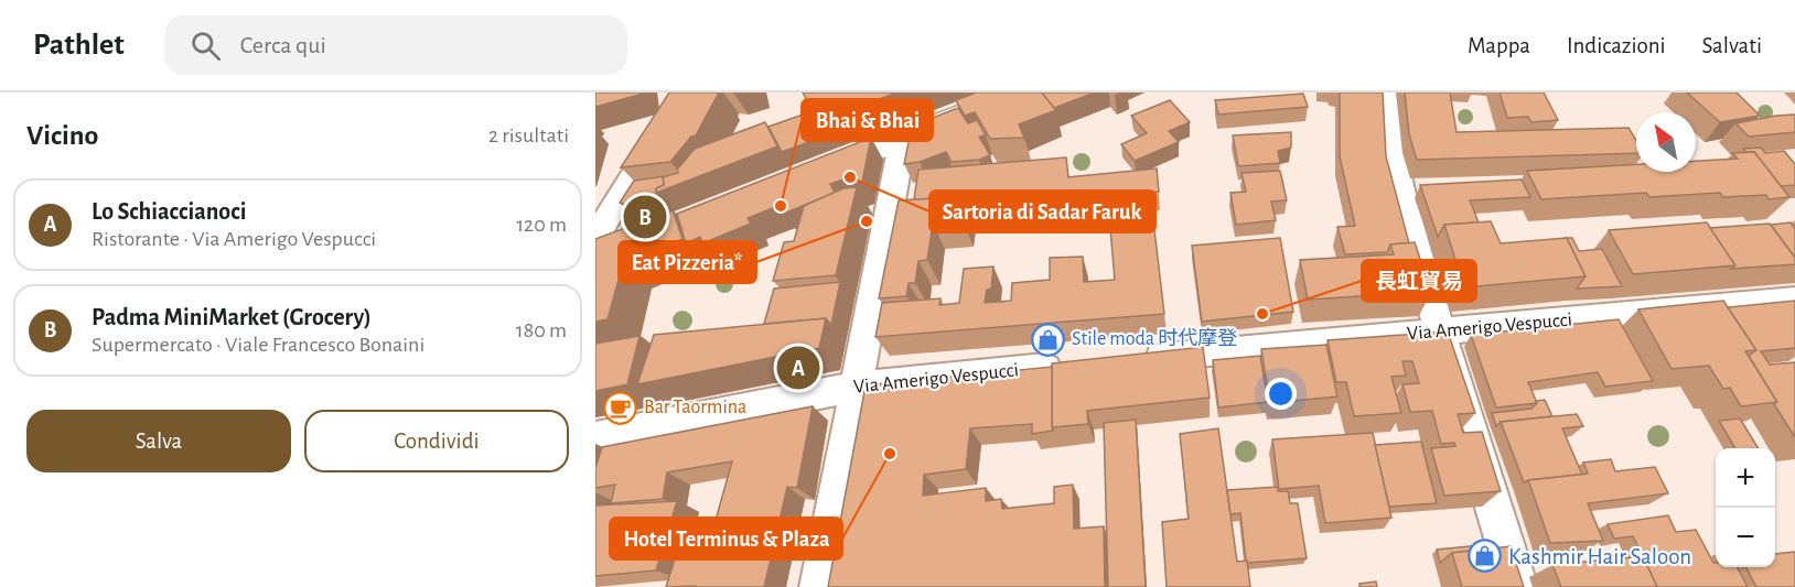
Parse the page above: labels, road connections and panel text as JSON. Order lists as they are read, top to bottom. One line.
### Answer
{"streets":{"street":["Via Amerigo Vespucci"]},"places":{"other":["Sartoria di Sadar Faruk","Bhai & Bhai","Eat Pizzeria*","長虹貿易","Hotel Terminus & Plaza"],"shop":["Stile moda 时代摩登","Kashmir Hair Saloon"],"cafe":["Bar Taormina"]},"north":"top left","page":{"header":"Pathlet","search":"Cerca qui","nav":["Mappa","Indicazioni","Salvati"],"heading":["Vicino","2 risultati"],"list":[{"mark":"A","name":"Lo Schiaccianoci","note":"Ristorante · Via Amerigo Vespucci","value":"120 m"},{"mark":"B","name":"Padma MiniMarket (Grocery)","note":"Supermercato · Viale Francesco Bonaini","value":"180 m"}],"pins":["B","A"],"buttons":["Salva","Condividi"],"map_buttons":["+","−"]}}
